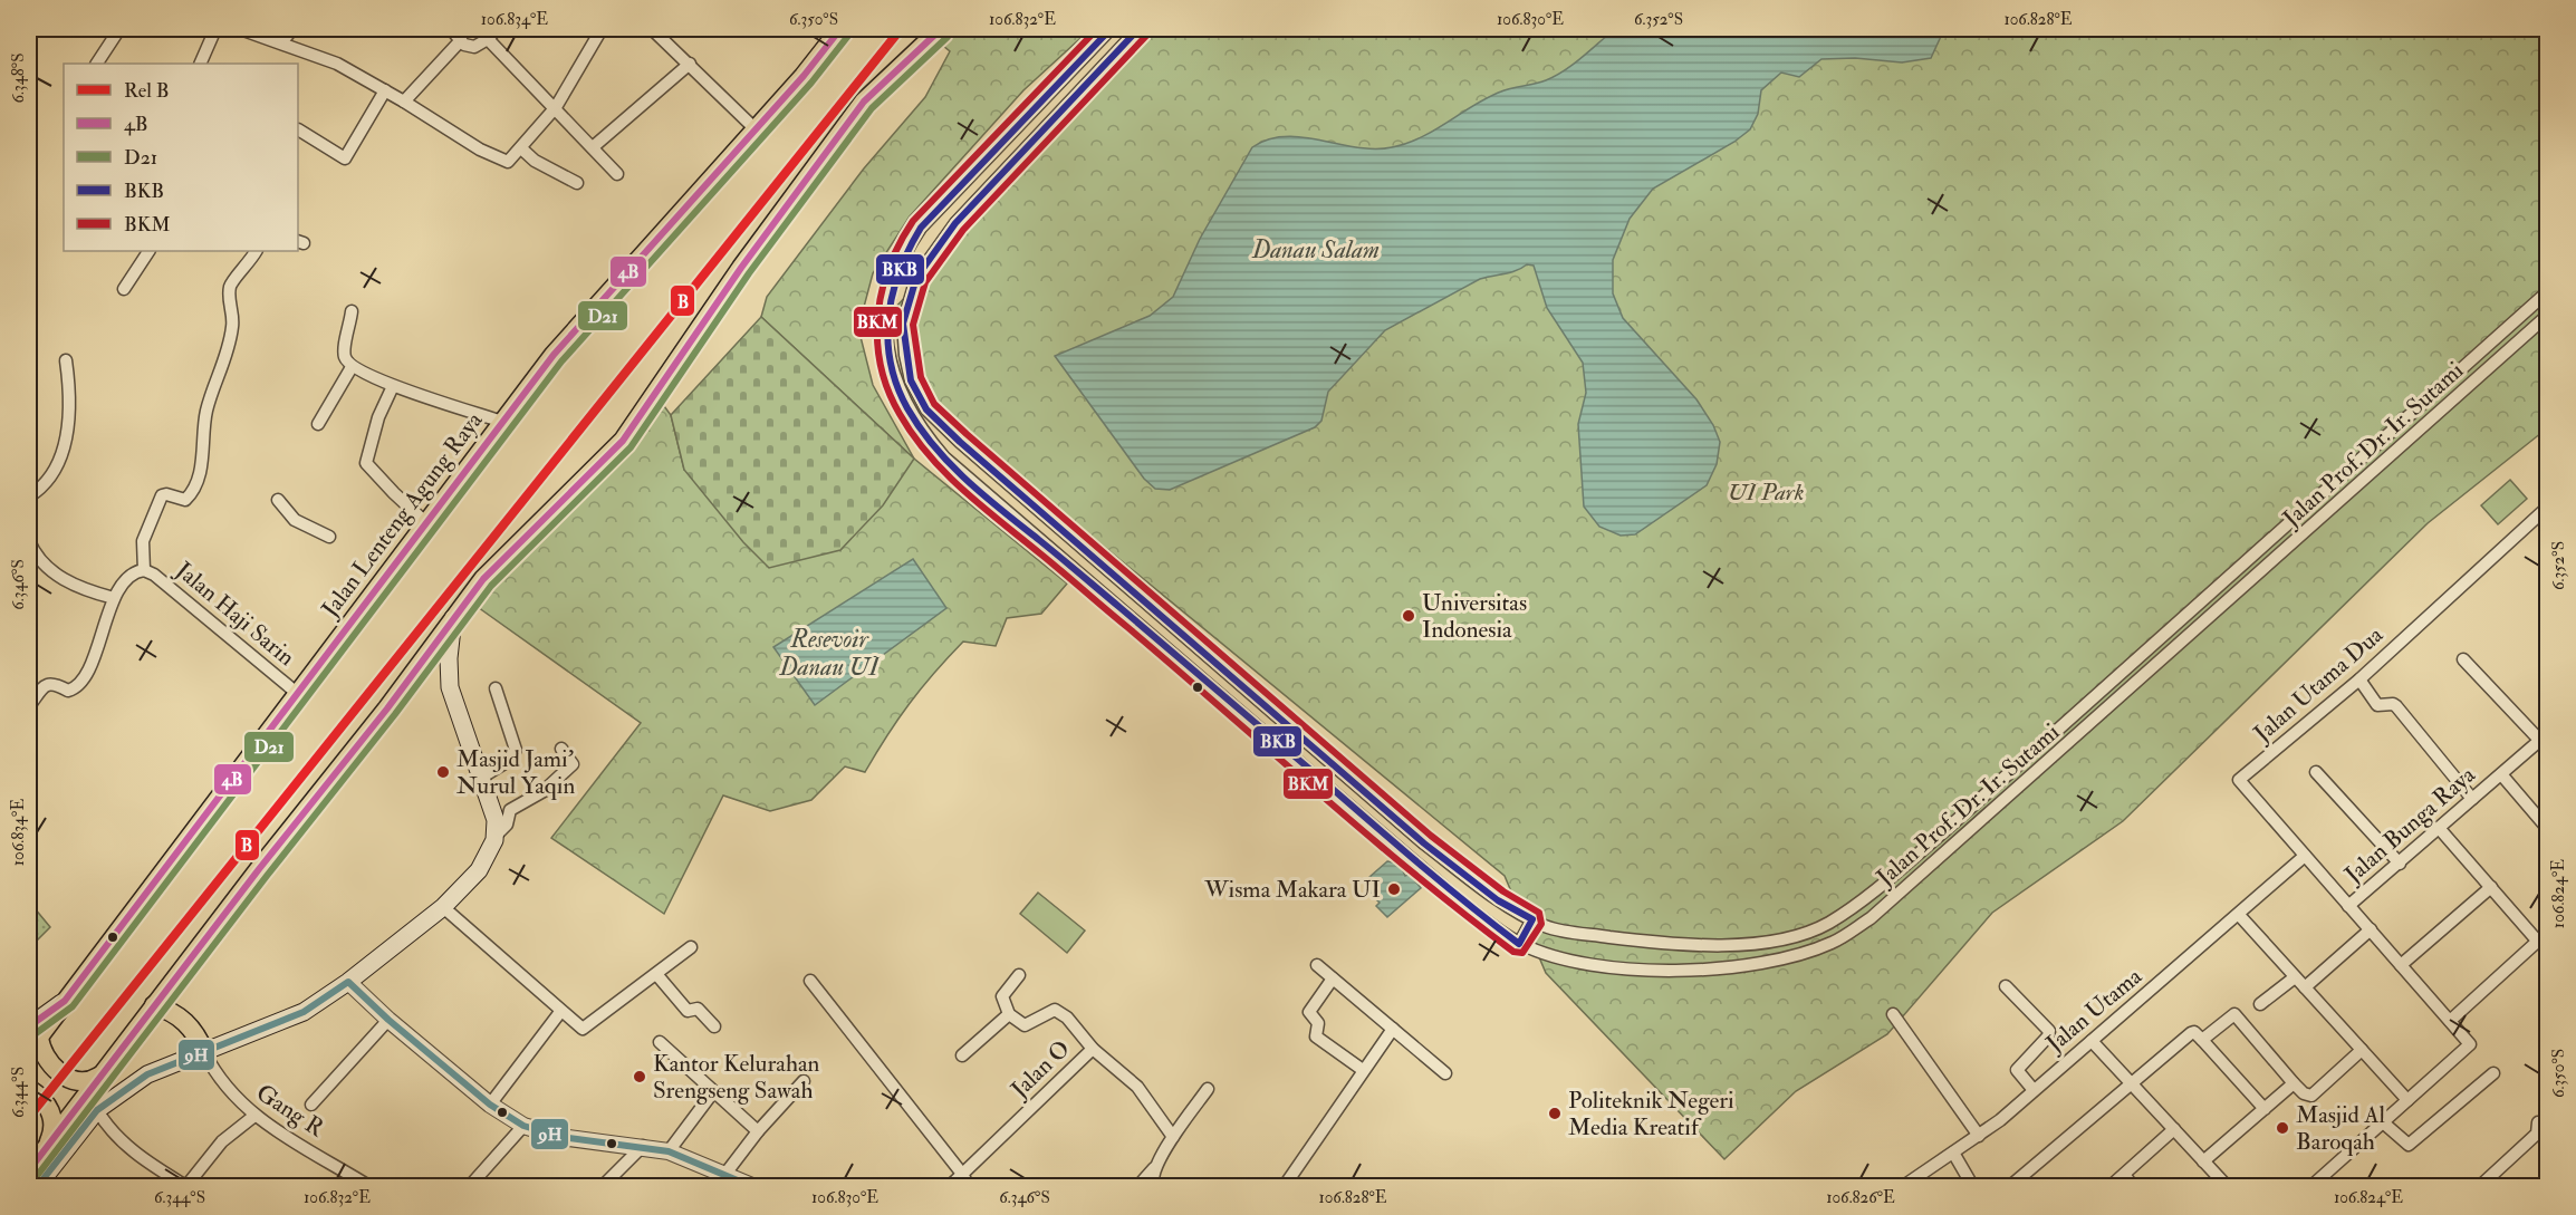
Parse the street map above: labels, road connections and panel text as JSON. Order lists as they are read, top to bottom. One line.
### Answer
{"streets":{"main road":["Jalan Lenteng Agung Raya"],"street":["Jalan Prof. Dr. Ir. Sutami","Jalan Haji Sarin","Jalan Utama Dua","Jalan Bunga Raya","Jalan Utama","Jalan O","Gang R"]},"crossings":[["Jalan Lenteng Agung Raya","Jalan Haji Sarin"],["Jalan Utama Dua","Jalan Bunga Raya"],["Jalan Utama Dua","Jalan Utama"]],"water":["Danau Salam","Resevoir Danau UI"],"parks":["UI Park"],"places":["Universitas Indonesia","Masjid Jami' Nurul Yaqin","Wisma Makara UI","Kantor Kelurahan Srengseng Sawah","Politeknik Negeri Media Kreatif","Masjid Al Baroqah"],"lines":["rail line B","transit line 4B","transit line BKB","transit line BKM","transit line D21","transit line 9H"],"legend":["Rel B","4B","D21","BKB","BKM"],"coordinates":["106.834°E","6.350°S","106.832°E","106.830°E","6.352°S","106.828°E","6.348°S","6.346°S","106.824°E","6.344°S","106.826°E"]}
